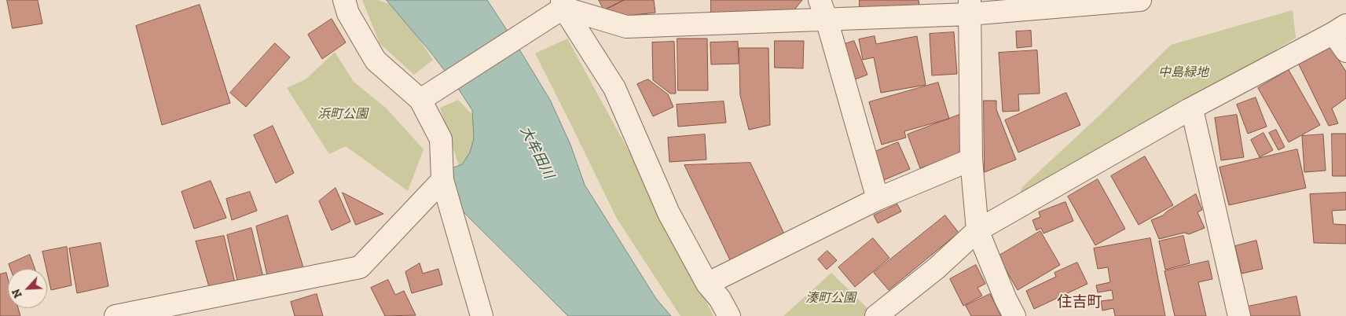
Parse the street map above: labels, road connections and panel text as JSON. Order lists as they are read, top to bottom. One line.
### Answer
{"districts":["住吉町"],"water":["大牟田川"],"parks":["中島緑地","浜町公園","湊町公園"],"north":"bottom left"}
